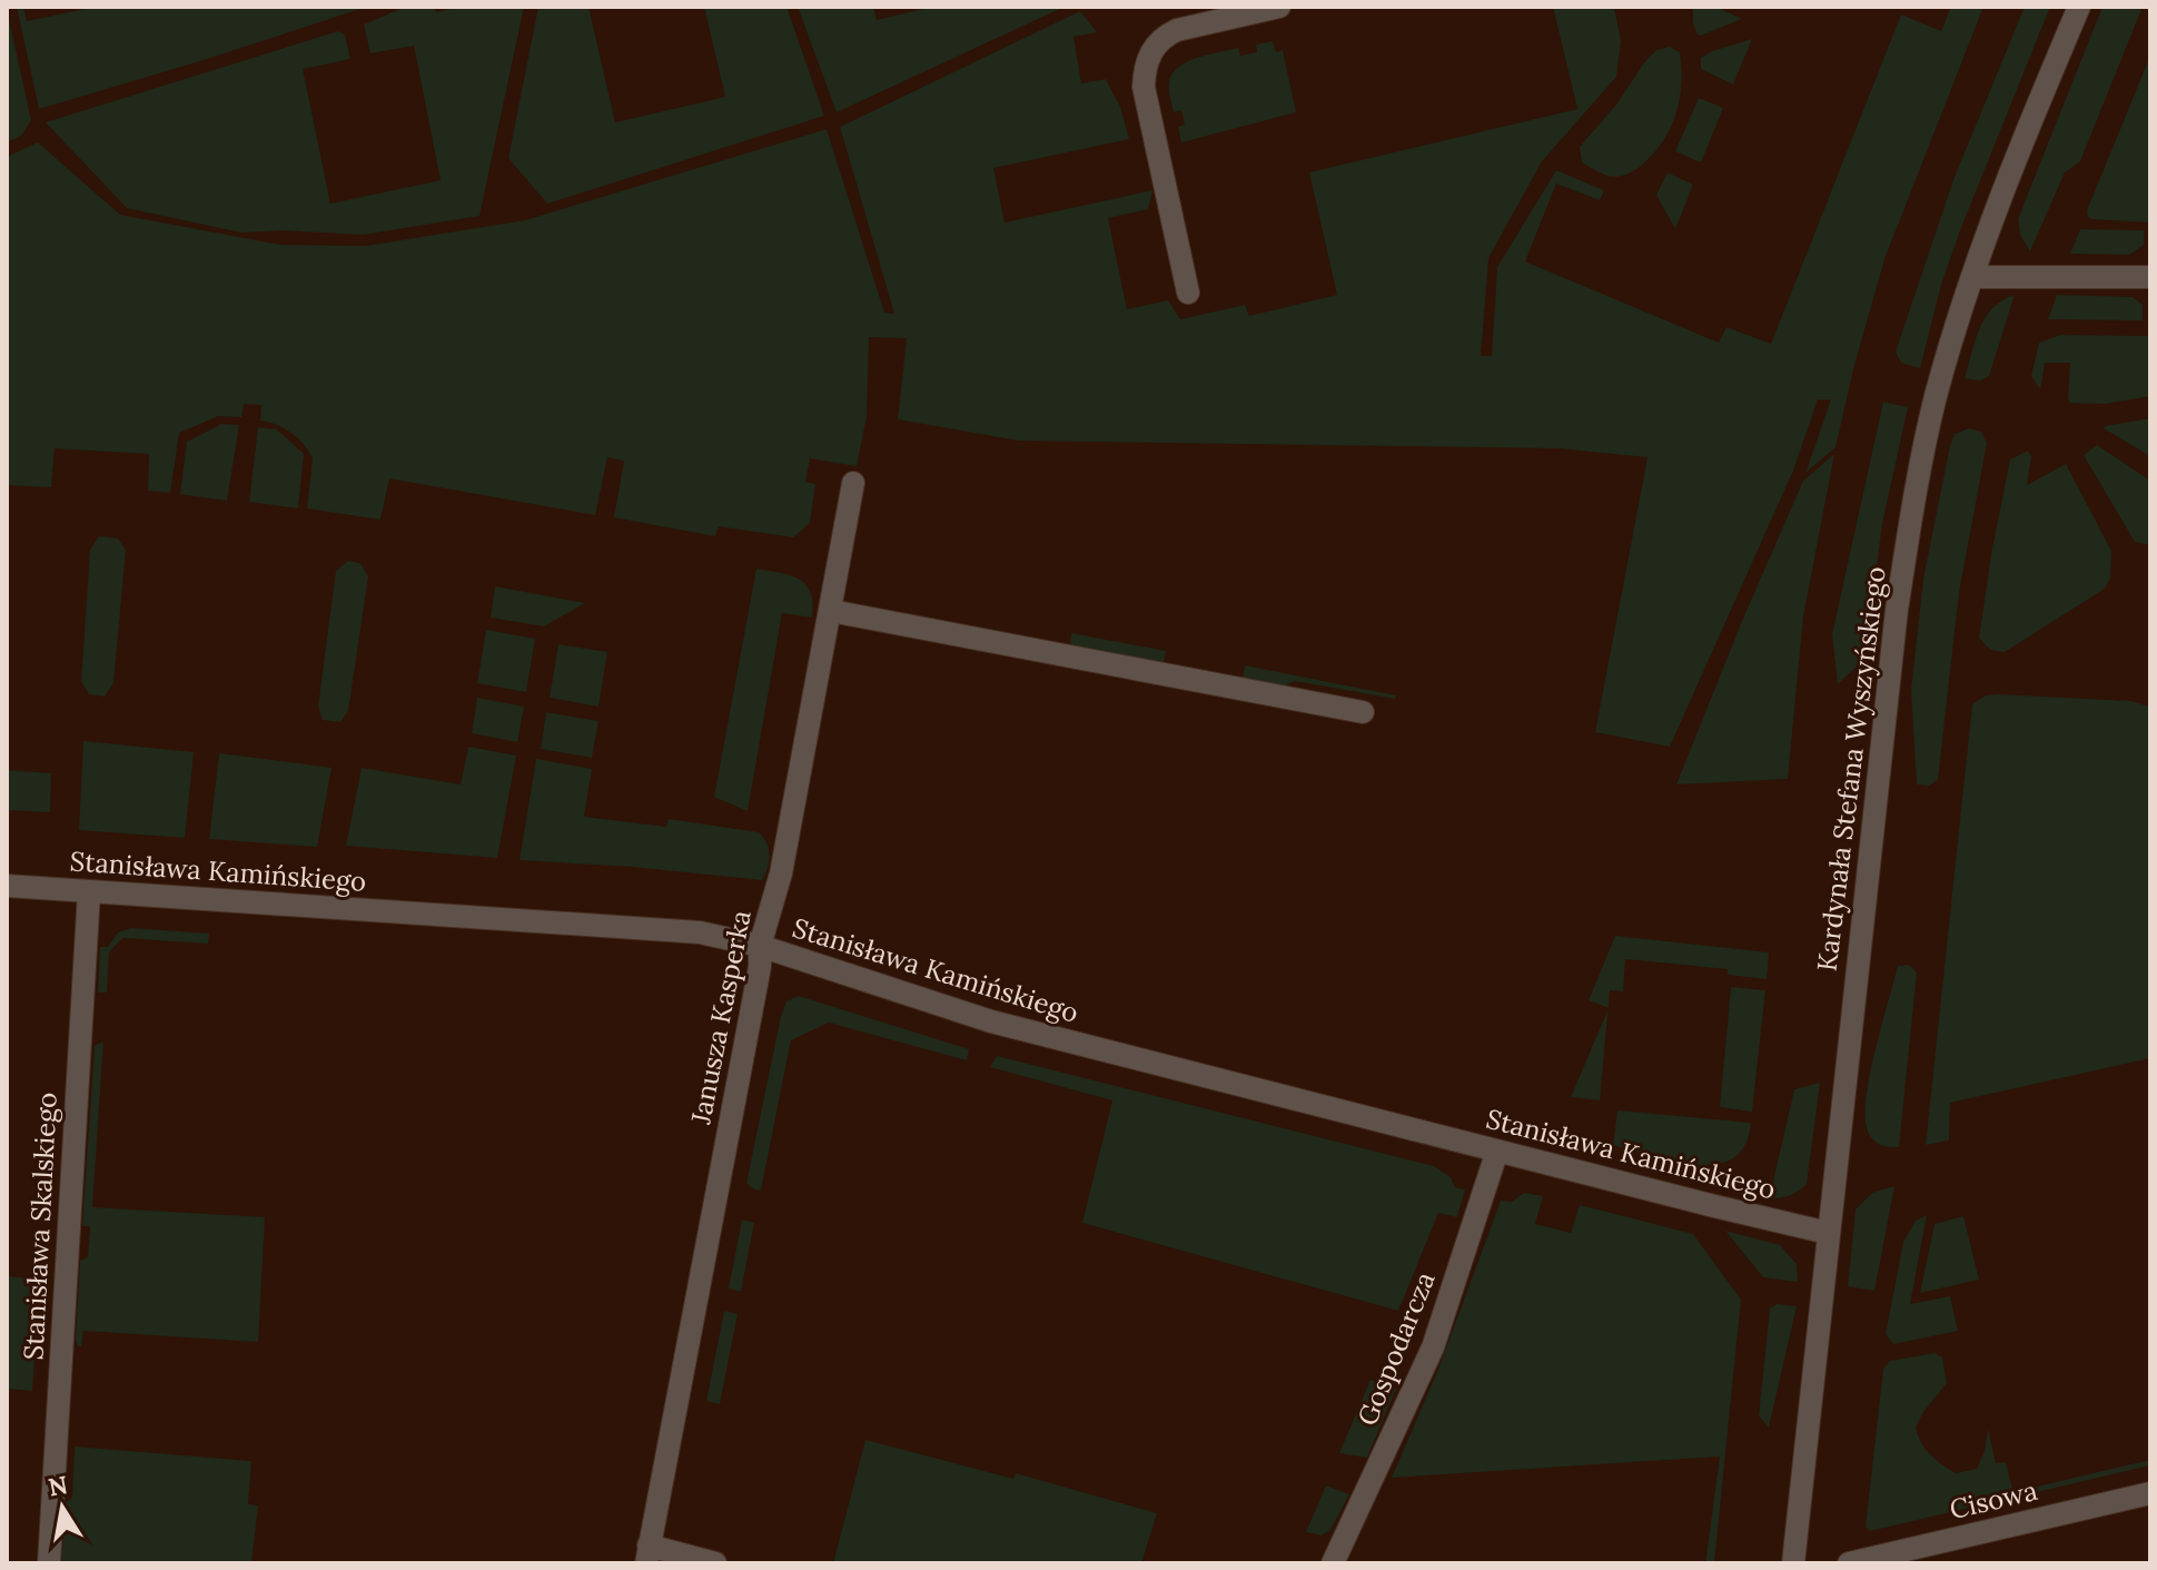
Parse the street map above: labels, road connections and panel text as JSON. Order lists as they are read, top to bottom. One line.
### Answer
{"streets":{"street":["Kardynała Stefana Wyszyńskiego","Stanisława Kamińskiego","Janusza Kasperka","Stanisława Skalskiego","Gospodarcza","Cisowa"]},"crossings":[["Kardynała Stefana Wyszyńskiego","Stanisława Kamińskiego"],["Stanisława Kamińskiego","Janusza Kasperka"],["Stanisława Kamińskiego","Stanisława Skalskiego"],["Stanisława Kamińskiego","Gospodarcza"]],"north":"top"}
